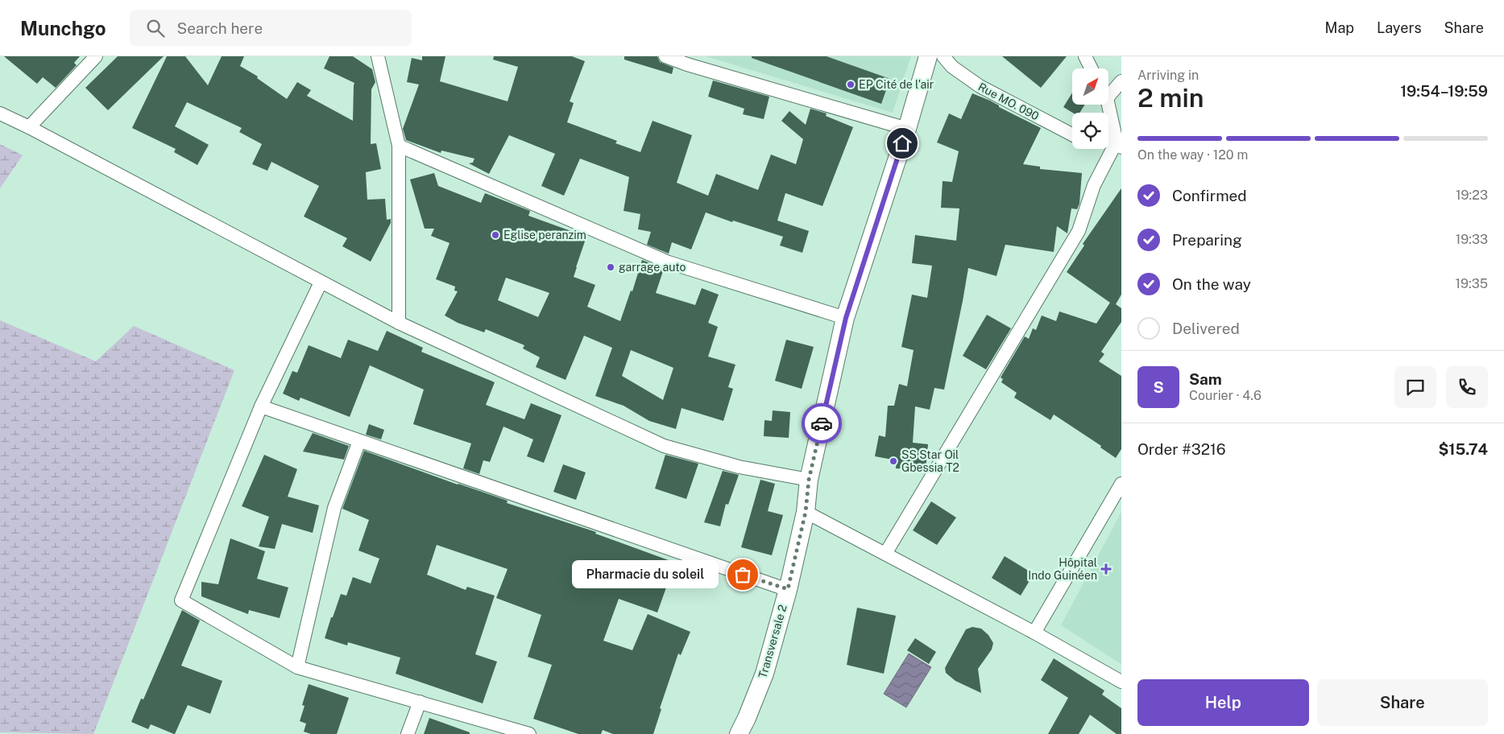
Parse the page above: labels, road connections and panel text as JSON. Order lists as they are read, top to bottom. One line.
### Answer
{"streets":{"main road":["Transversale 2"],"street":["Rue MO. 090"]},"places":{"other":["EP Cité de l'air","Eglise peranzim","garrage auto","SS Star Oil Gbessia T2","Pharmacie du soleil"],"health":["Hôpital Indo Guinéen"]},"north":"top right","page":{"header":"Munchgo","search":"Search here","nav":["Map","Layers","Share"],"heading":["2 min","Arriving in","19:54–19:59"],"panel":["Sam","Courier · 4.6","Order #3216","$15.74"],"bar":"On the way · 120 m","list":[["Confirmed","19:23"],["Preparing","19:33"],["On the way","19:35"],"Delivered"],"round":"S","bubble":"Pharmacie du soleil","buttons":["Help","Share"]}}
